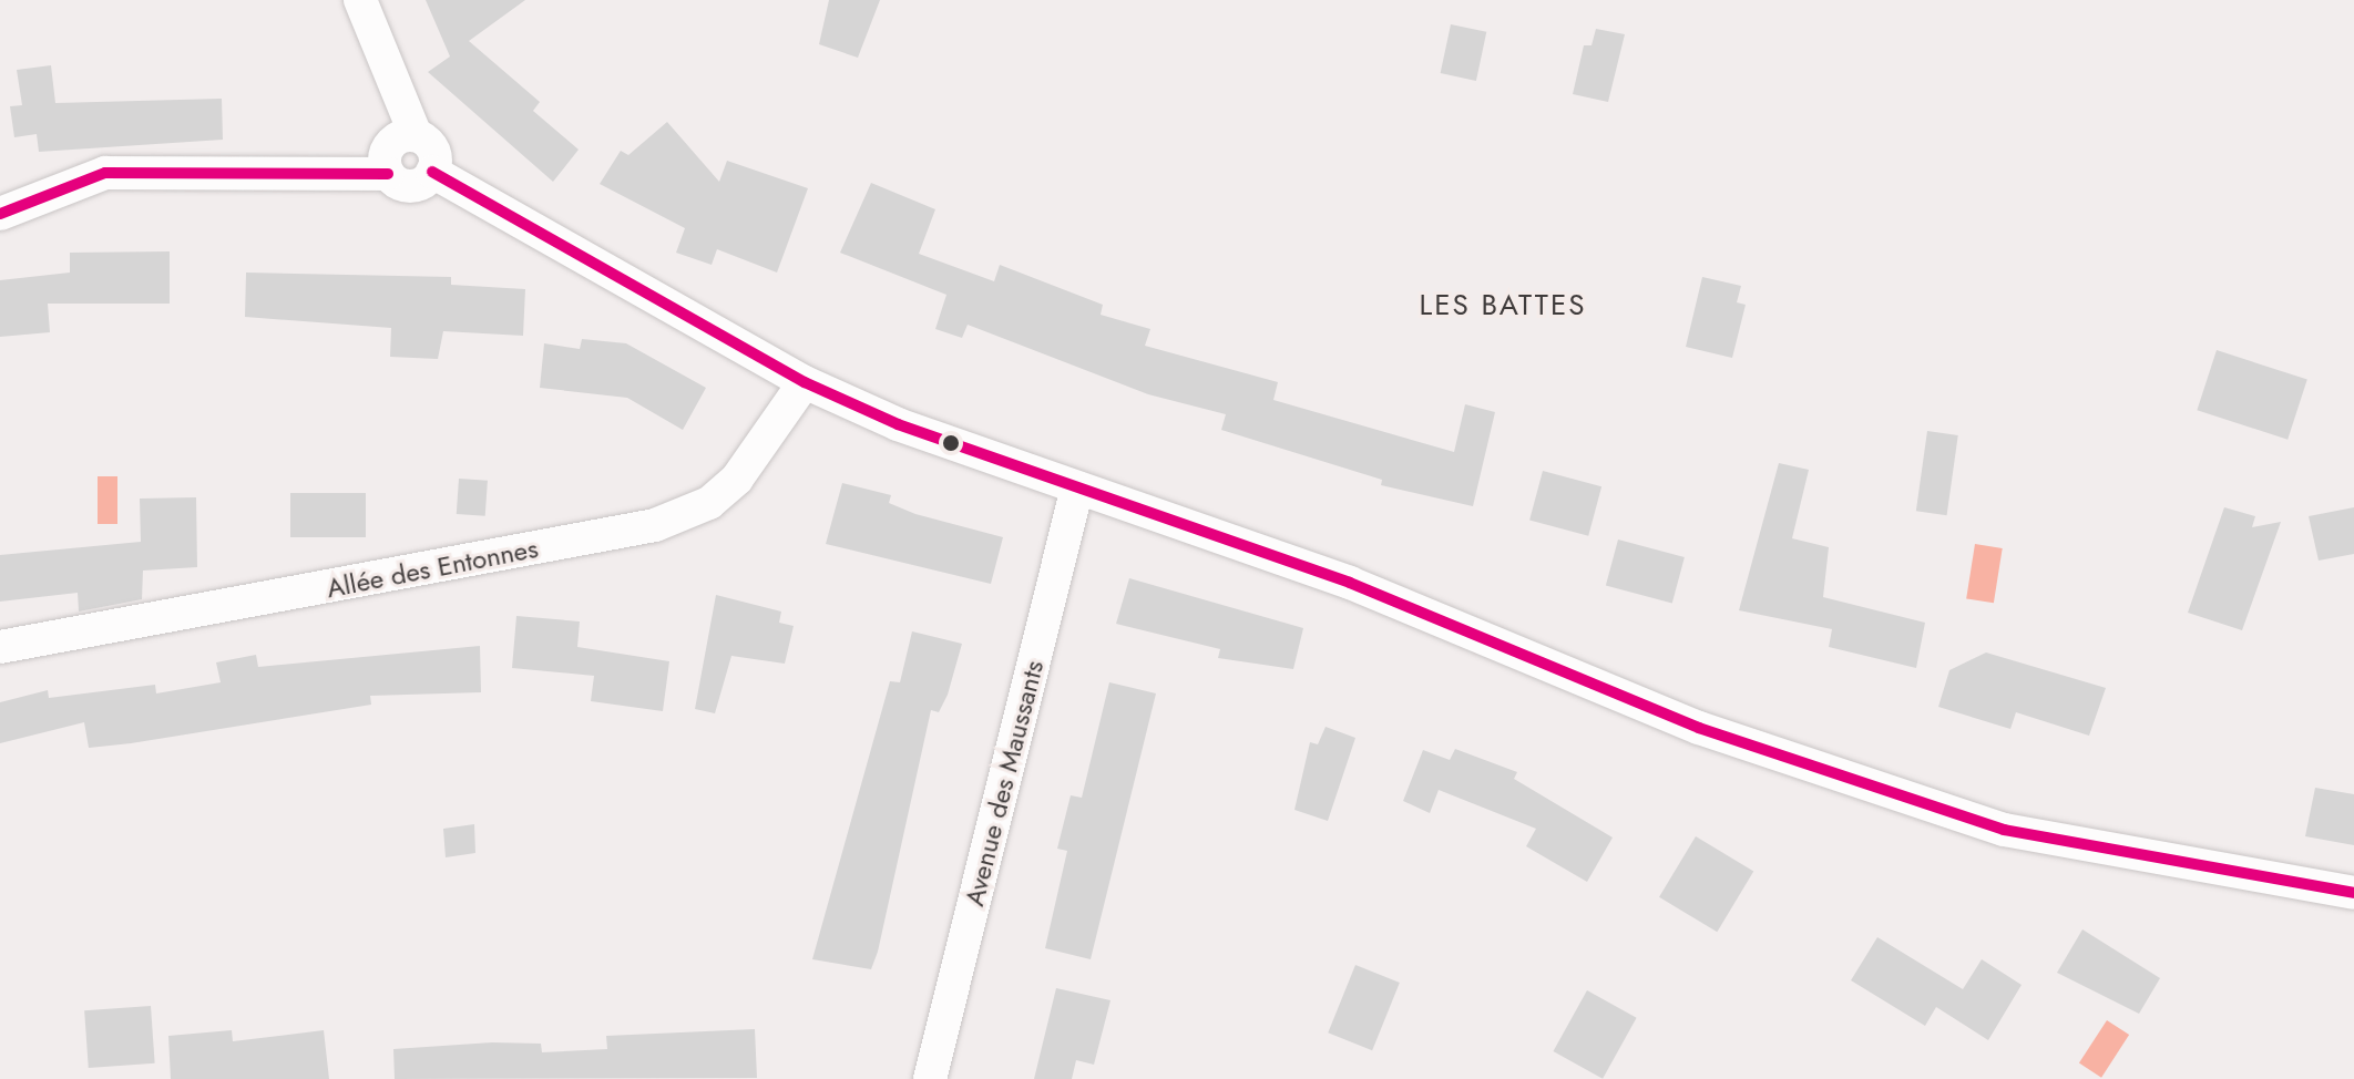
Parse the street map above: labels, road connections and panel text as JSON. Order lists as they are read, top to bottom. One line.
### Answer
{"streets":{"street":["Allée des Entonnes","Avenue des Maussants"]},"districts":["LES BATTES"]}
